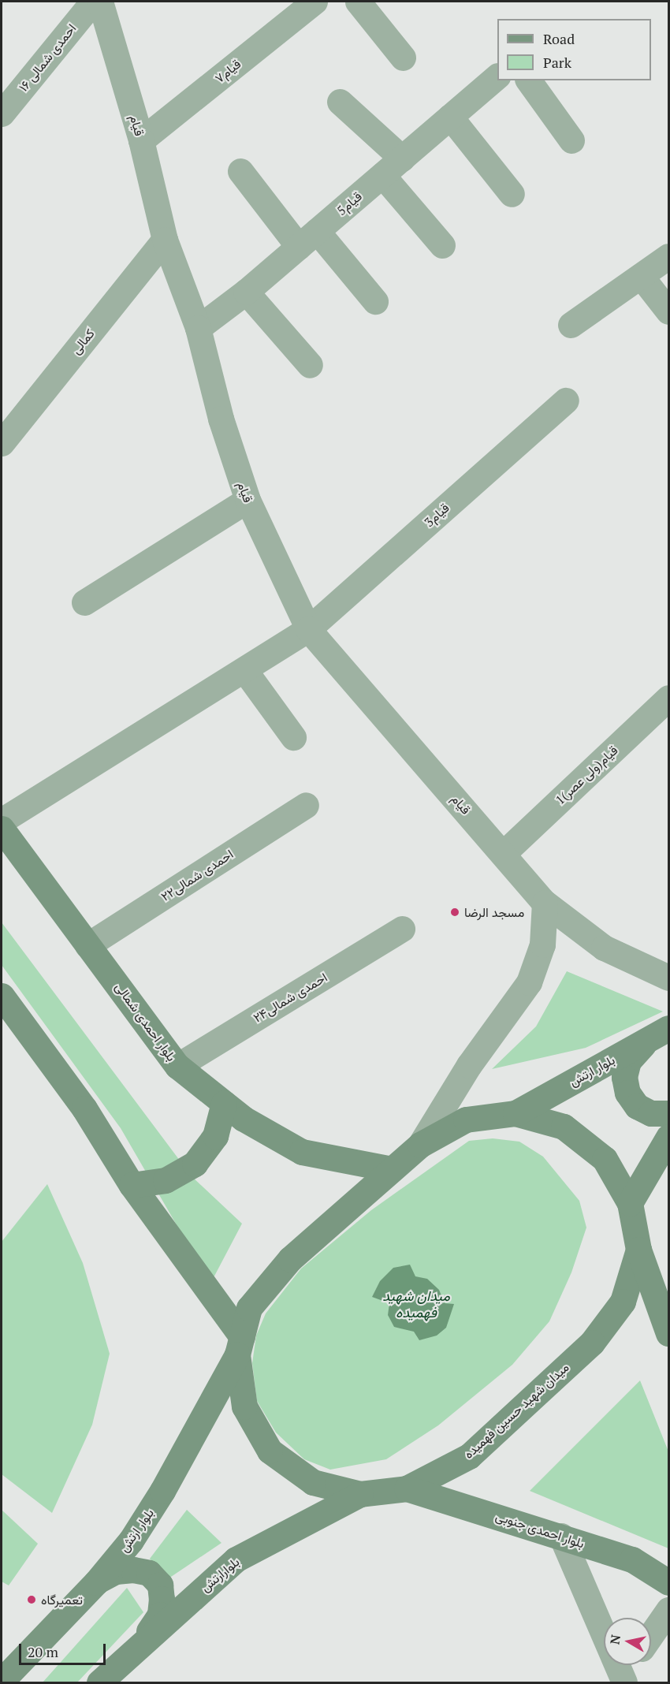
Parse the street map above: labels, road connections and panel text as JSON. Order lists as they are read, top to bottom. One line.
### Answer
{"streets":{"main road":["بلوار احمدی شمالی","بلوار ارتش","میدان شهید حسین فهمیده","بلوار احمدی جنوبی","بلوارارتش"],"street":["احمدی شمالی ۱۶","قیام۷","قیام","قیام5","کمالی","قیام3","قیام(ولی عصر)1","احمدی شمالی۲۲","احمدی شمالی۲۴"]},"crossings":[["قیام۷","قیام"],["قیام","قیام5"],["قیام","کمالی"],["قیام","قیام3"],["قیام","قیام(ولی عصر)1"],["احمدی شمالی۲۲","بلوار احمدی شمالی"],["احمدی شمالی۲۴","بلوار احمدی شمالی"],["بلوار احمدی شمالی","میدان شهید حسین فهمیده"],["بلوار ارتش","میدان شهید حسین فهمیده"],["میدان شهید حسین فهمیده","بلوار احمدی جنوبی"],["میدان شهید حسین فهمیده","بلوارارتش"]],"water":["میدان شهید فهمیده"],"places":["مسجد الرضا","تعمیرگاه"],"legend":["Road","Park"],"scale_bar":"20 m","north":"left"}
